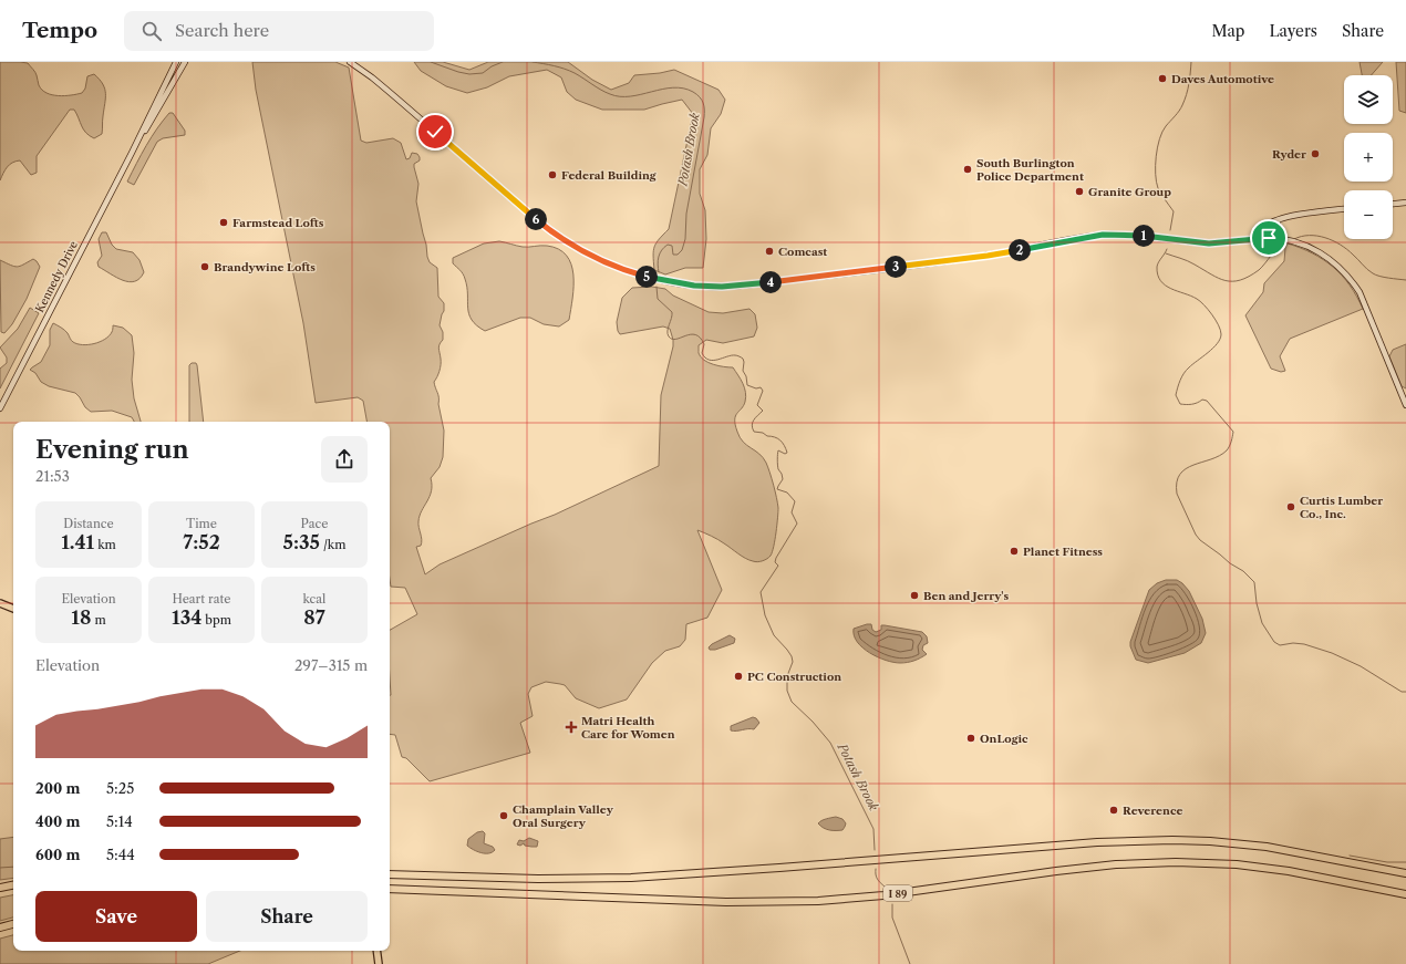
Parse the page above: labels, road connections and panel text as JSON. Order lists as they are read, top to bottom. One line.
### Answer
{"streets":{"highway":["I 89"],"main road":["Kennedy Drive"]},"water":["Potash Brook"],"places":{"other":["Daves Automotive","Ryder","South Burlington Police Department","Federal Building","Granite Group","Farmstead Lofts","Comcast","Brandywine Lofts","Curtis Lumber Co., Inc.","Planet Fitness","Ben and Jerry's","PC Construction","OnLogic","Reverence","Champlain Valley Oral Surgery"],"health":["Matri Health Care for Women"]},"page":{"header":"Tempo","search":"Search here","nav":["Map","Layers","Share"],"map_buttons":["+","−"],"pins":["6","1","2","3","5","4"],"heading":["Evening run","21:53"],"stats":[["Distance","1.41 km"],["Time","7:52"],["Pace","5:35 /km"],["Elevation","18 m"],["Heart rate","134 bpm"],["kcal","87"]],"chart":["Elevation","297–315 m"],"list":[{"name":"200 m","note":"5:25"},{"name":"400 m","note":"5:14"},{"name":"600 m","note":"5:44"}],"buttons":["Save","Share"]}}
